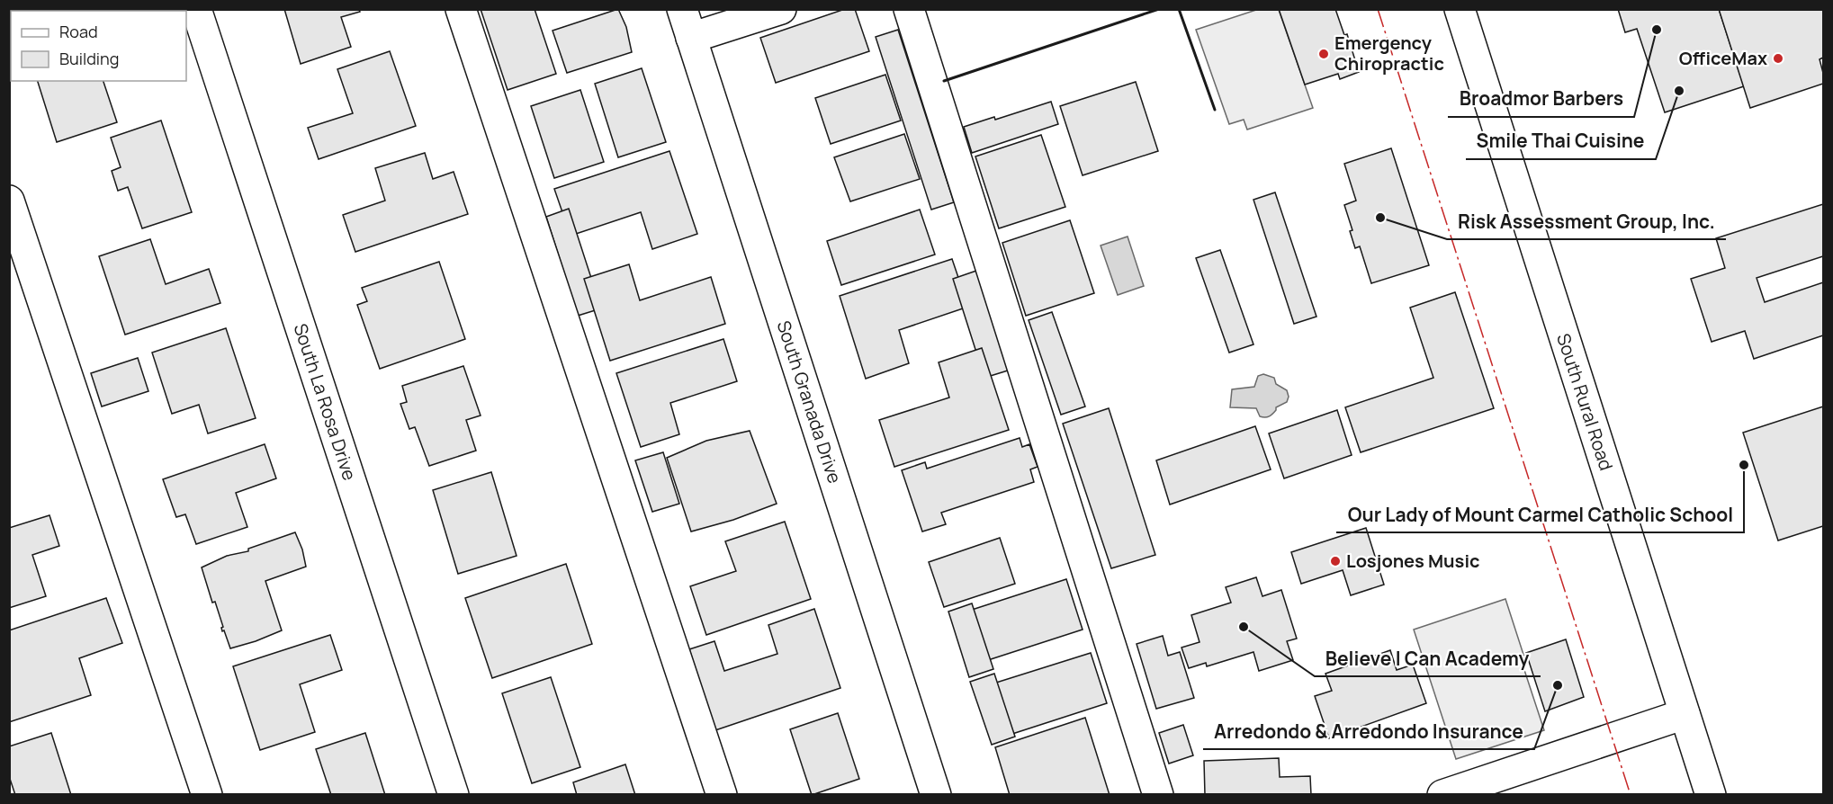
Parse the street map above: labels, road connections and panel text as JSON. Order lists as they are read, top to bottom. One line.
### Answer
{"streets":{"street":["South La Rosa Drive","South Granada Drive","South Rural Road"]},"places":["Broadmor Barbers","Emergency Chiropractic","OfficeMax","Smile Thai Cuisine","Risk Assessment Group, Inc.","Our Lady of Mount Carmel Catholic School","Losjones Music","Believe I Can Academy","Arredondo & Arredondo Insurance"],"legend":["Road","Building"]}
